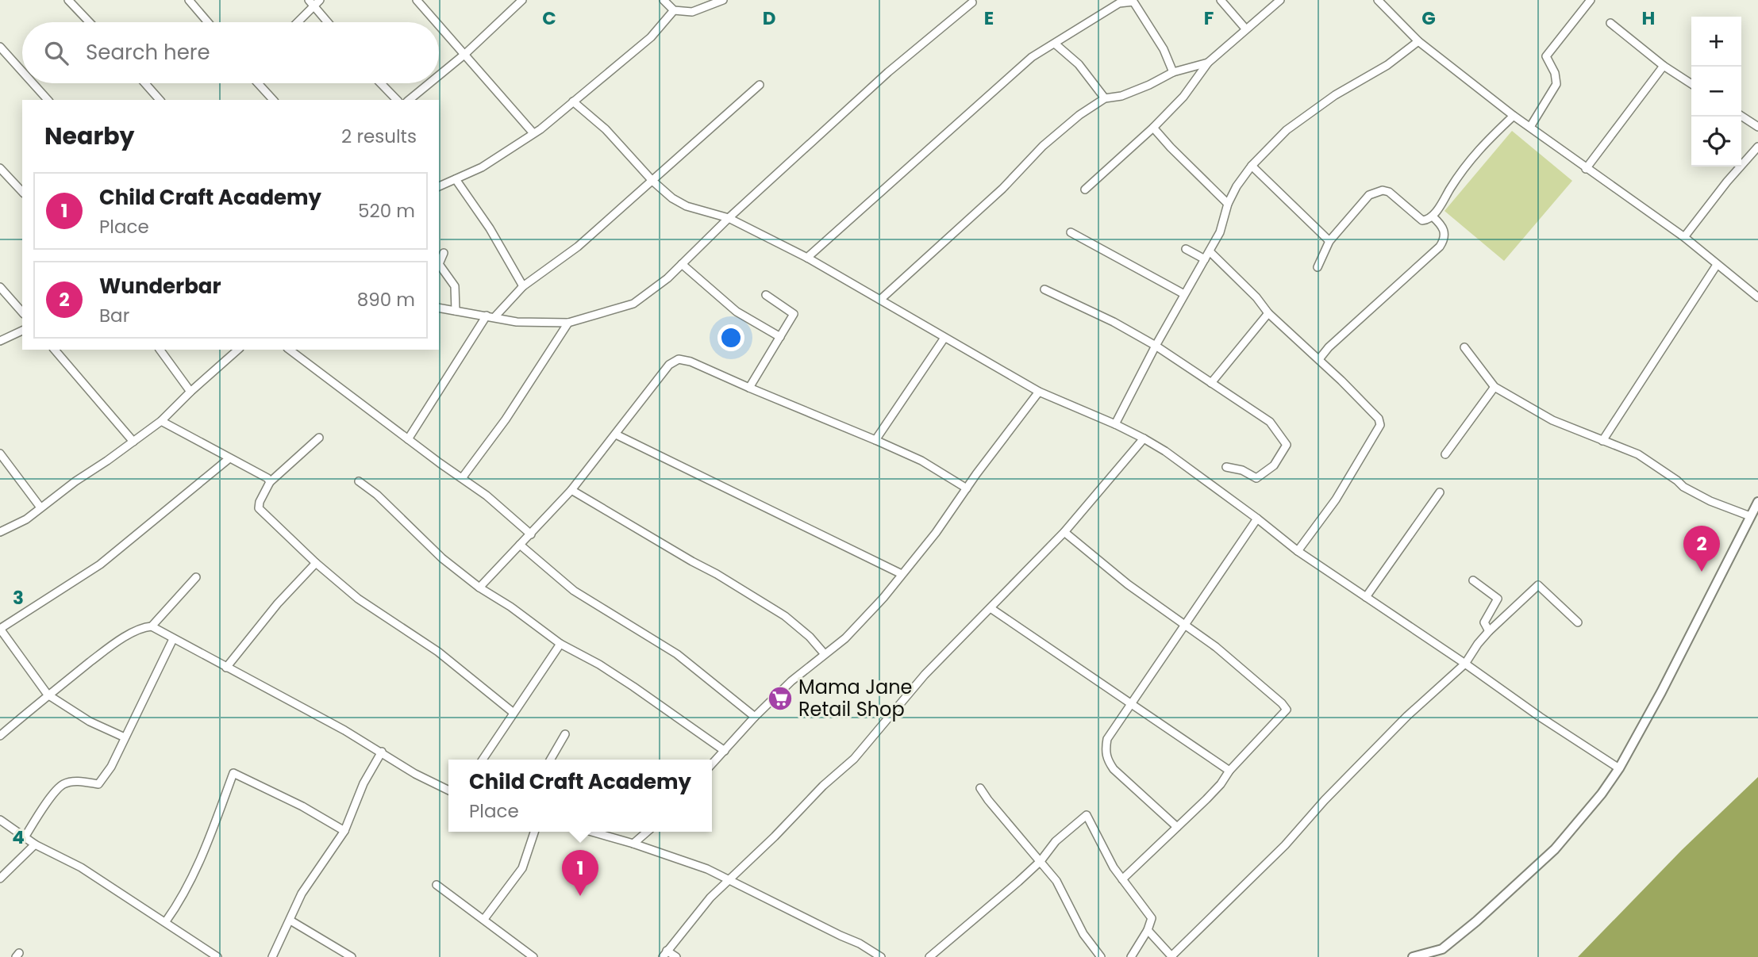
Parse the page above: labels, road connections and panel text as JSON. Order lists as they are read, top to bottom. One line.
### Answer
{"places":{"supermarket":["Mama Jane Retail Shop"]},"page":{"map_buttons":["+","−"],"search":"Search here","heading":["Nearby","2 results"],"list":[{"mark":"1","name":"Child Craft Academy","note":"Place","value":"520 m"},{"mark":"2","name":"Wunderbar","note":"Bar","value":"890 m"}],"pins":["2","1"],"popup":["Child Craft Academy","Place"]},"grid":{"columns":["C","D","E","F","G","H"],"rows":["3","4"]}}
